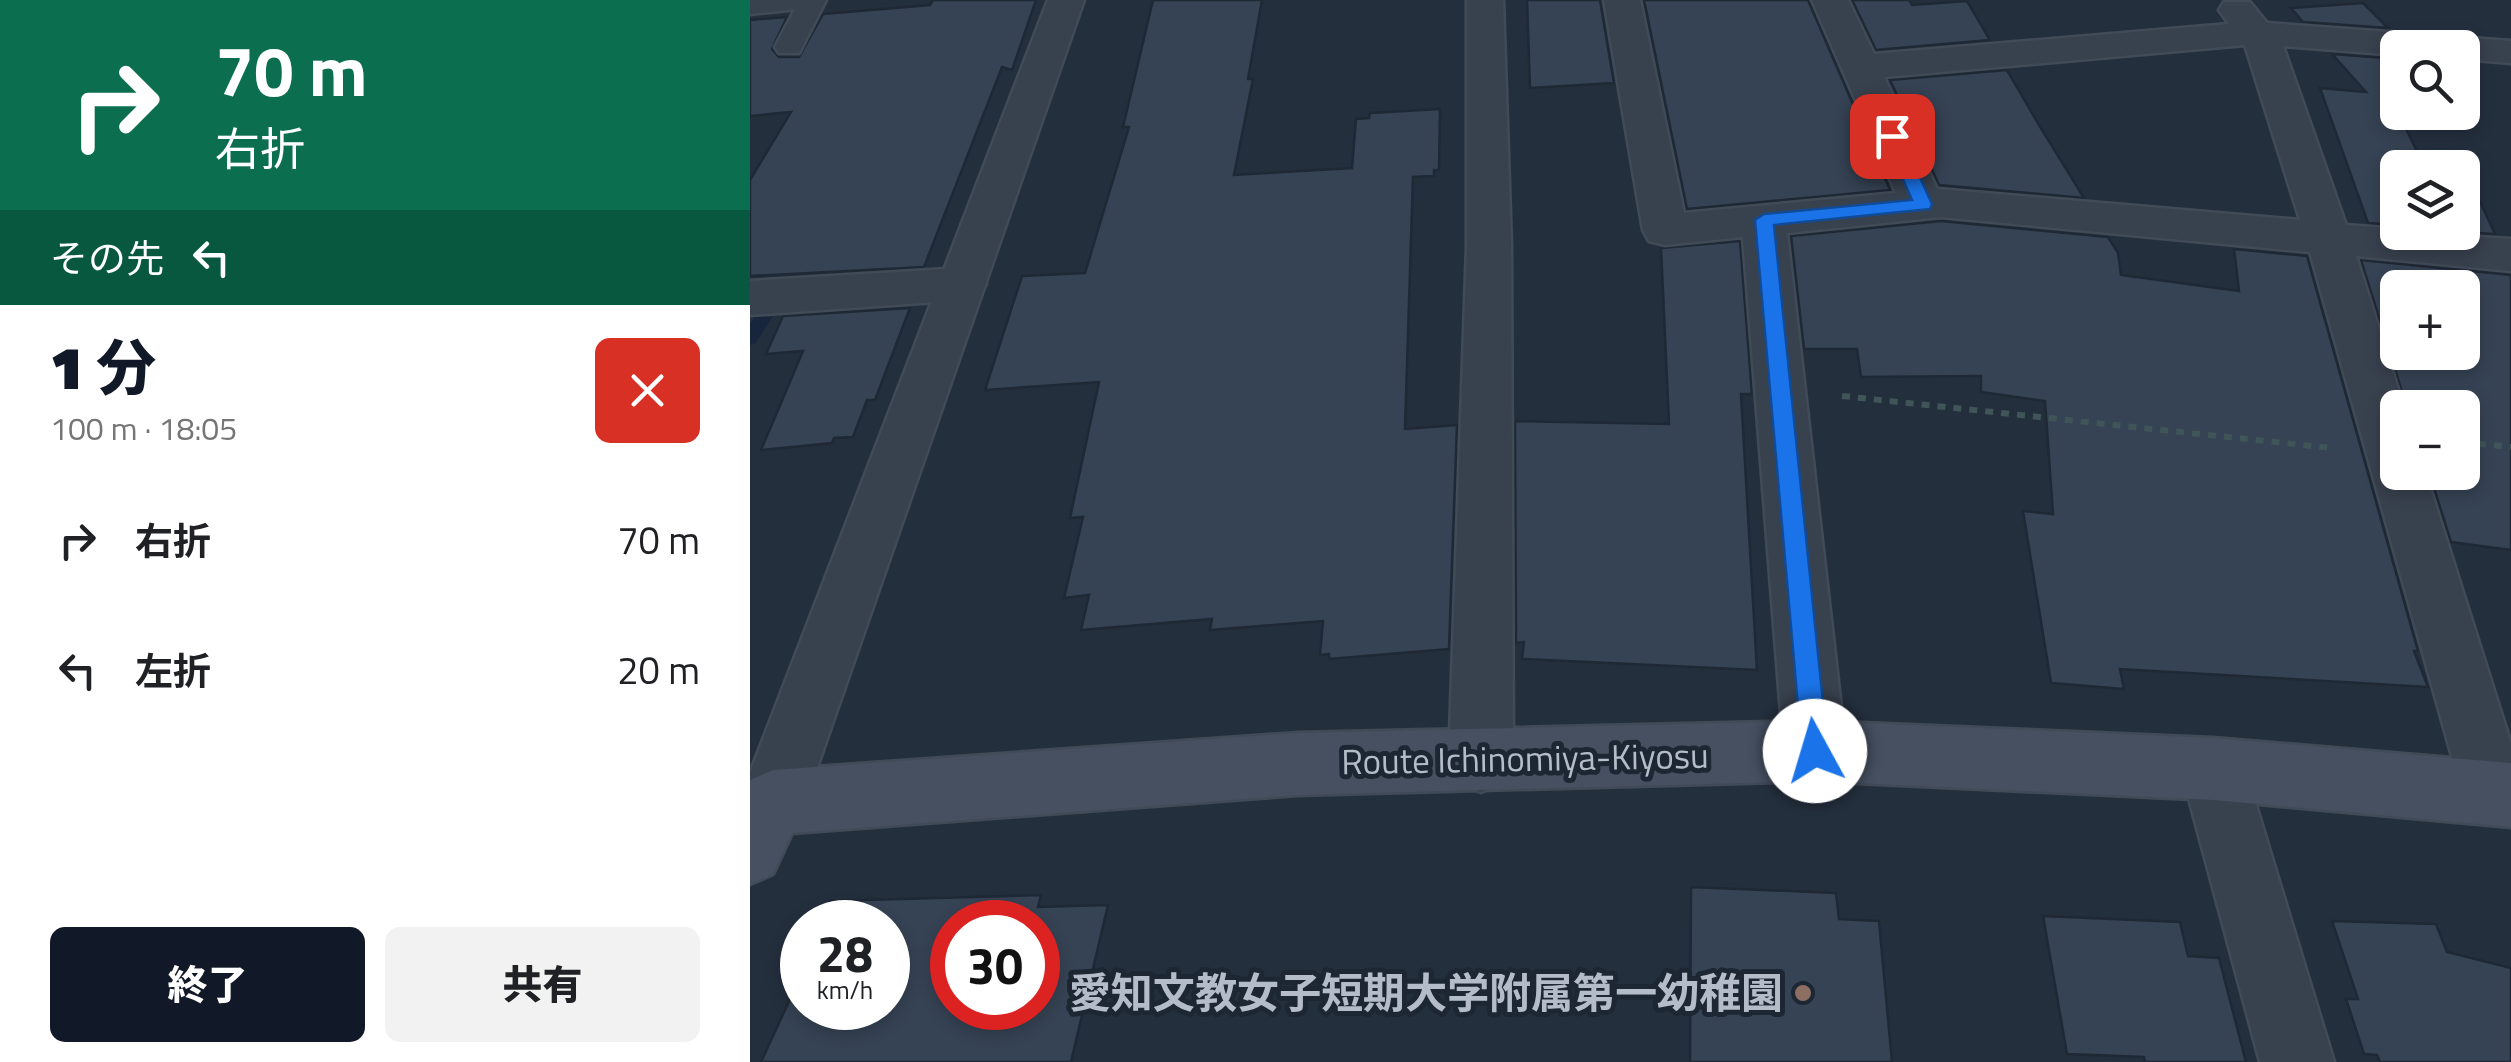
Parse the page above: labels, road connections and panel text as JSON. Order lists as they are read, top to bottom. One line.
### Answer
{"streets":{"main road":["Route Ichinomiya-Kiyosu"]},"places":["愛知文教女子短期大学附属第一幼稚園"],"page":{"turn":["70 m","右折"],"map_buttons":["+","−"],"then":"その先","heading":["1 分","100 m · 18:05"],"list":[{"name":"右折","value":"70 m"},{"name":"左折","value":"20 m"}],"speed":"28 km/h","limit":"30","buttons":["終了","共有"]}}
